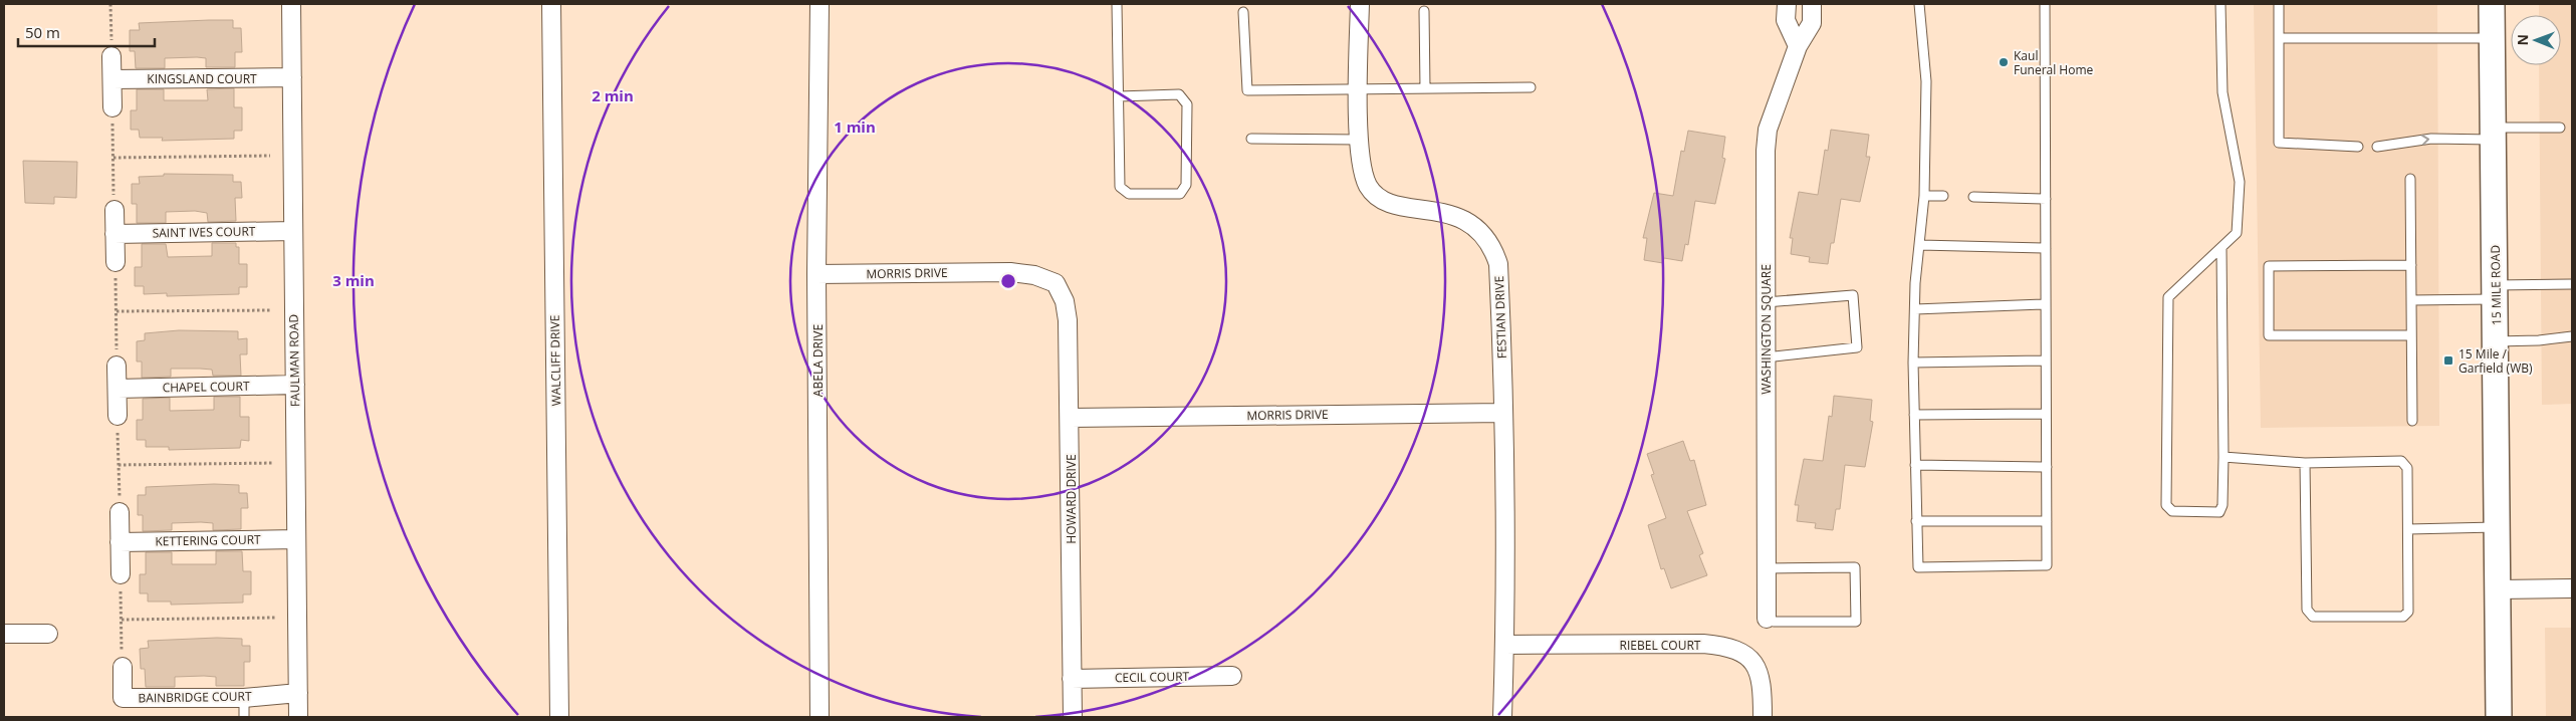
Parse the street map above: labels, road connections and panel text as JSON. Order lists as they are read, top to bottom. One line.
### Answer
{"streets":{"main road":["15 MILE ROAD"],"street":["KINGSLAND COURT","SAINT IVES COURT","MORRIS DRIVE","FESTIAN DRIVE","WASHINGTON SQUARE","FAULMAN ROAD","WALCLIFF DRIVE","ABELA DRIVE","CHAPEL COURT","HOWARD DRIVE","KETTERING COURT","RIEBEL COURT","CECIL COURT","BAINBRIDGE COURT"]},"crossings":[["KINGSLAND COURT","FAULMAN ROAD"],["SAINT IVES COURT","FAULMAN ROAD"],["MORRIS DRIVE","FESTIAN DRIVE"],["MORRIS DRIVE","ABELA DRIVE"],["MORRIS DRIVE","HOWARD DRIVE"],["FESTIAN DRIVE","RIEBEL COURT"],["FAULMAN ROAD","CHAPEL COURT"],["FAULMAN ROAD","KETTERING COURT"],["FAULMAN ROAD","BAINBRIDGE COURT"],["HOWARD DRIVE","CECIL COURT"]],"places":{"other":["Kaul Funeral Home"],"transit":["15 Mile / Garfield (WB)"]},"scale_bar":"50 m","north":"left","rings":["2 min","1 min","3 min"]}
